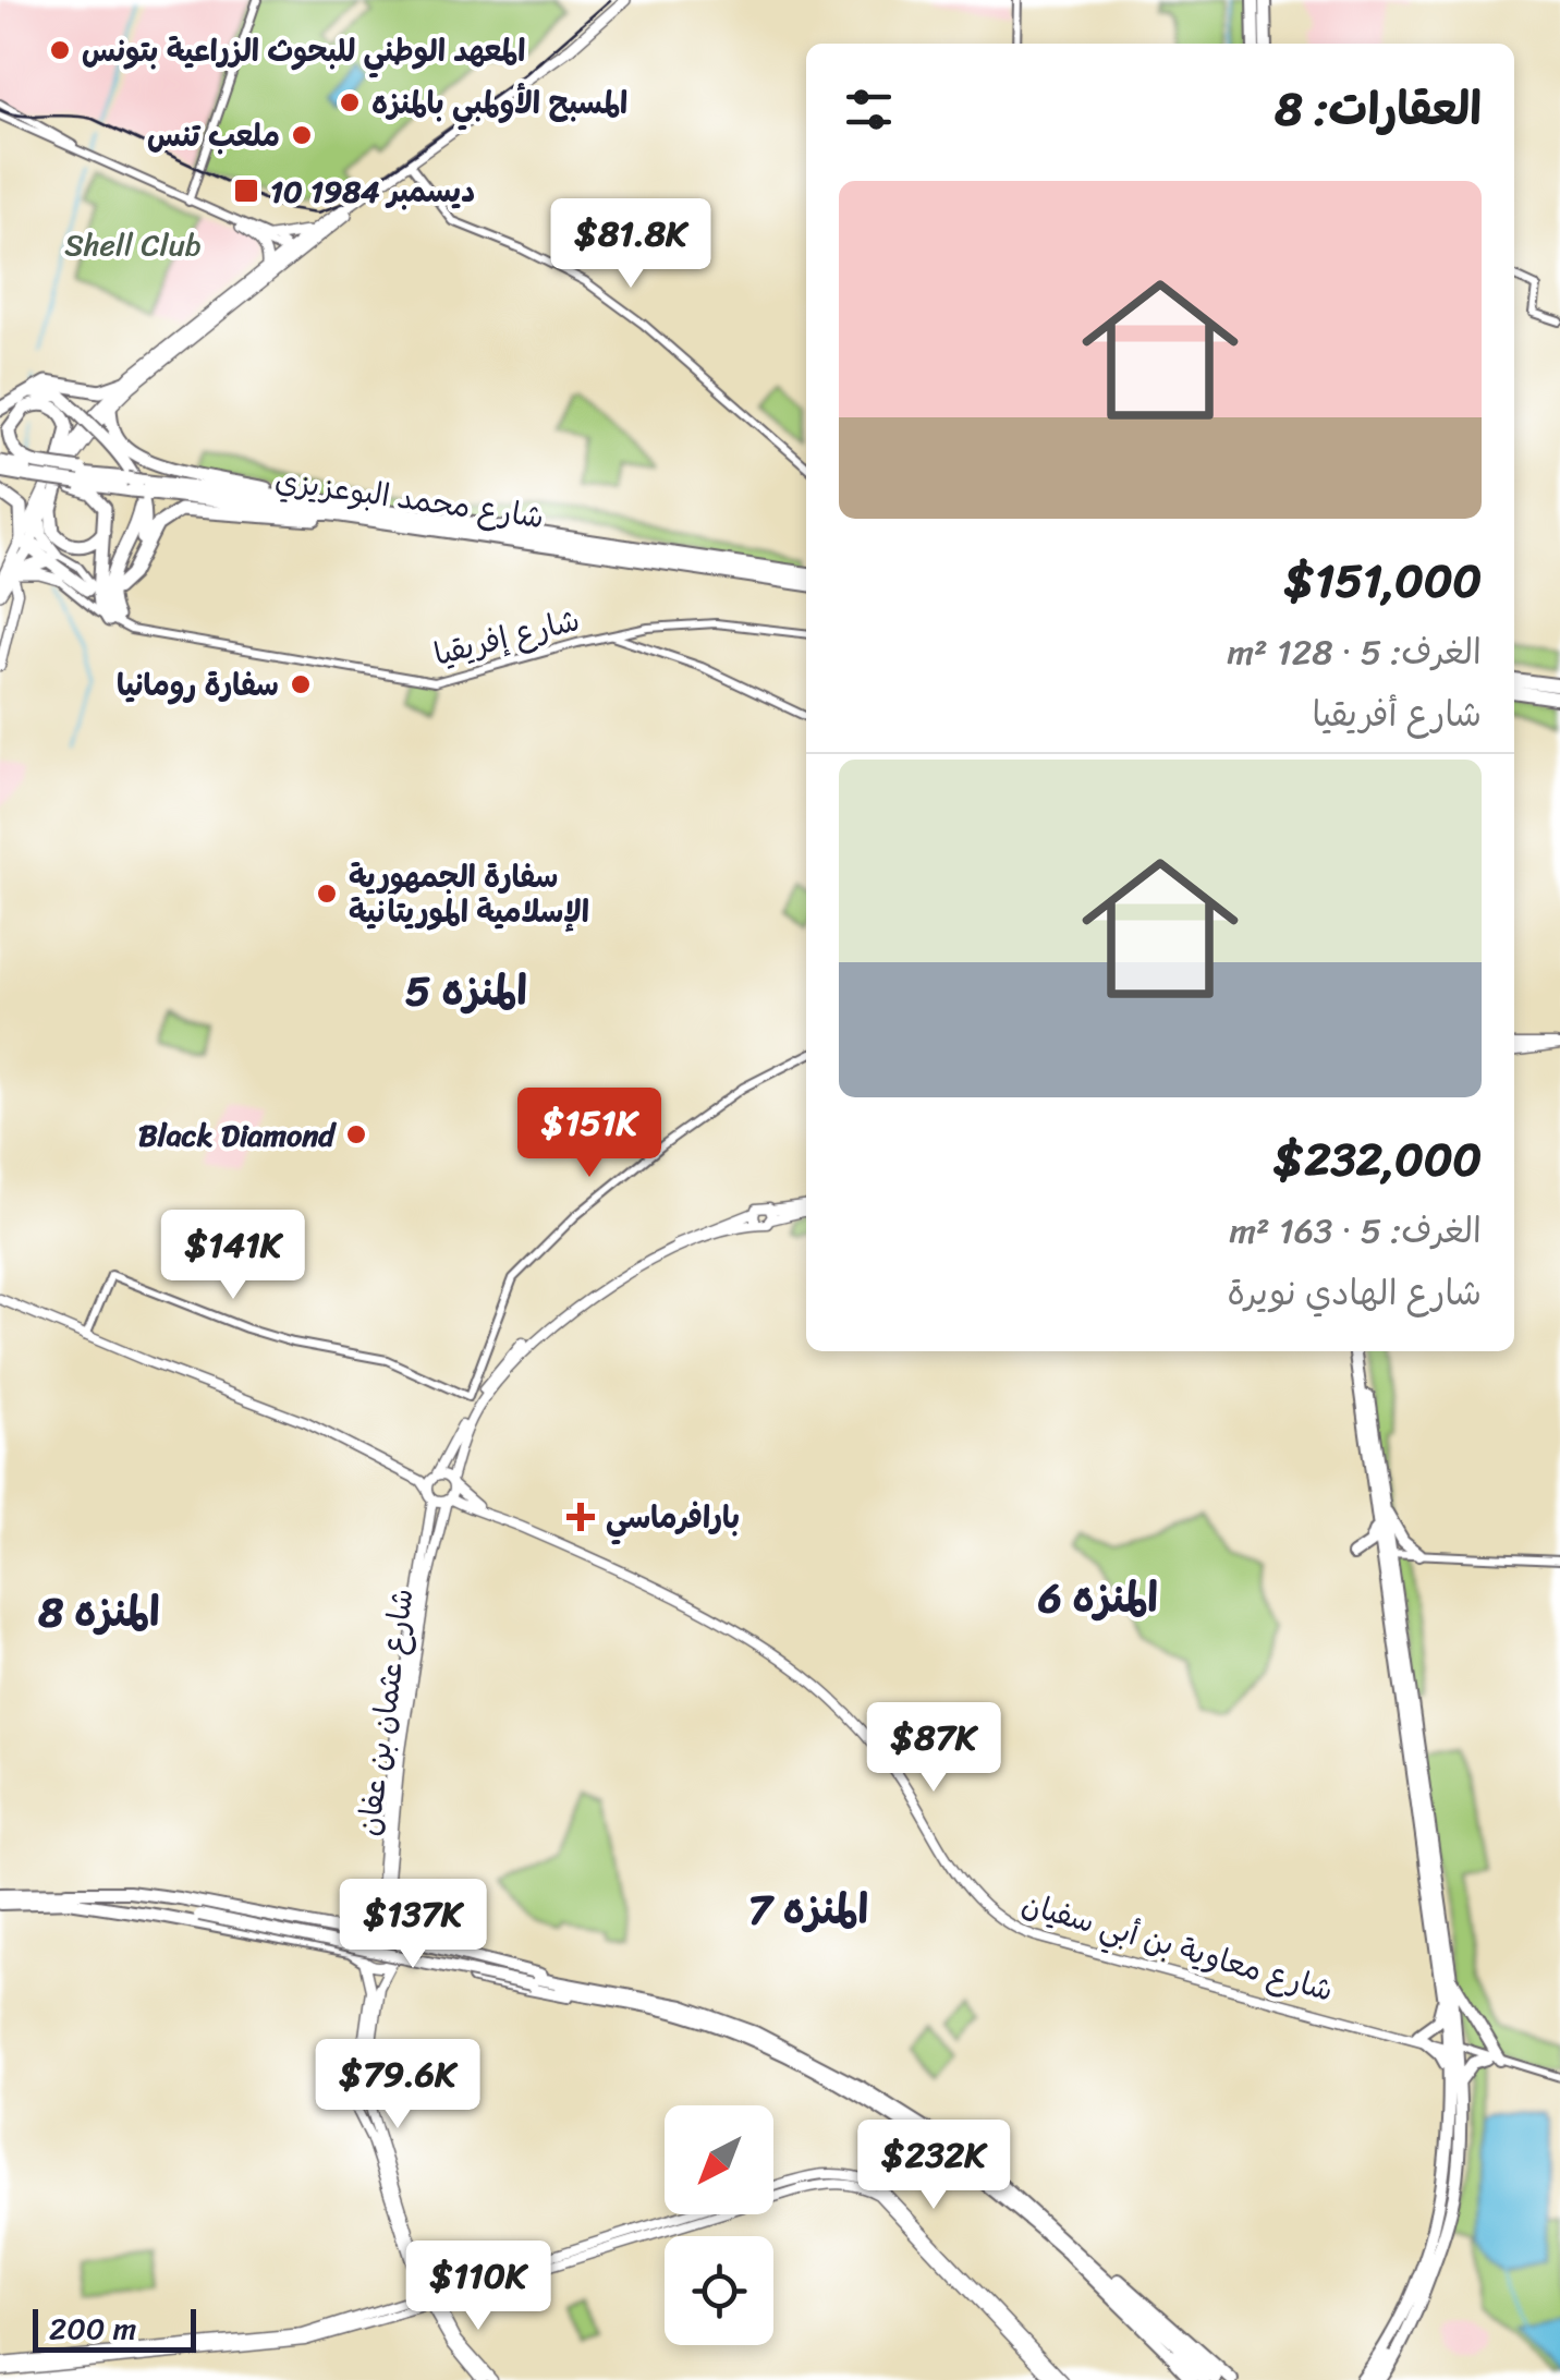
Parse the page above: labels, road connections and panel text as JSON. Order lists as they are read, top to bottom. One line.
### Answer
{"streets":{"highway":["شارع محمد البوعزيزي"],"main road":["شارع عثمان بن عفان","شارع معاوية بن أبي سفيان"],"street":["شارع إفريقيا"]},"crossings":[["شارع عثمان بن عفان","شارع معاوية بن أبي سفيان"]],"districts":["المنزه 5","المنزه 6","المنزه 8","المنزه 7"],"parks":["Shell Club"],"places":{"other":["المعهد الوطني للبحوث الزراعية بتونس","المسبح الأولمبي بالمنزه","ملعب تنس","سفارة رومانيا","سفارة الجمهورية الإسلامية الموريتانية","Black Diamond"],"transit":["10 ديسمبر 1984"],"health":["بارافرماسي"]},"scale_bar":"200 m","north":"bottom left","page":{"heading":"العقارات: 8","list":[{"name":"$151,000","note":"الغرف: 5 · 128 m² · شارع أفريقيا"},{"name":"$232,000","note":"الغرف: 5 · 163 m² · شارع الهادي نويرة"}],"price":["$81.8K","$151K","$141K","$87K","$137K","$79.6K","$232K","$110K"],"scale":"200 m"}}
